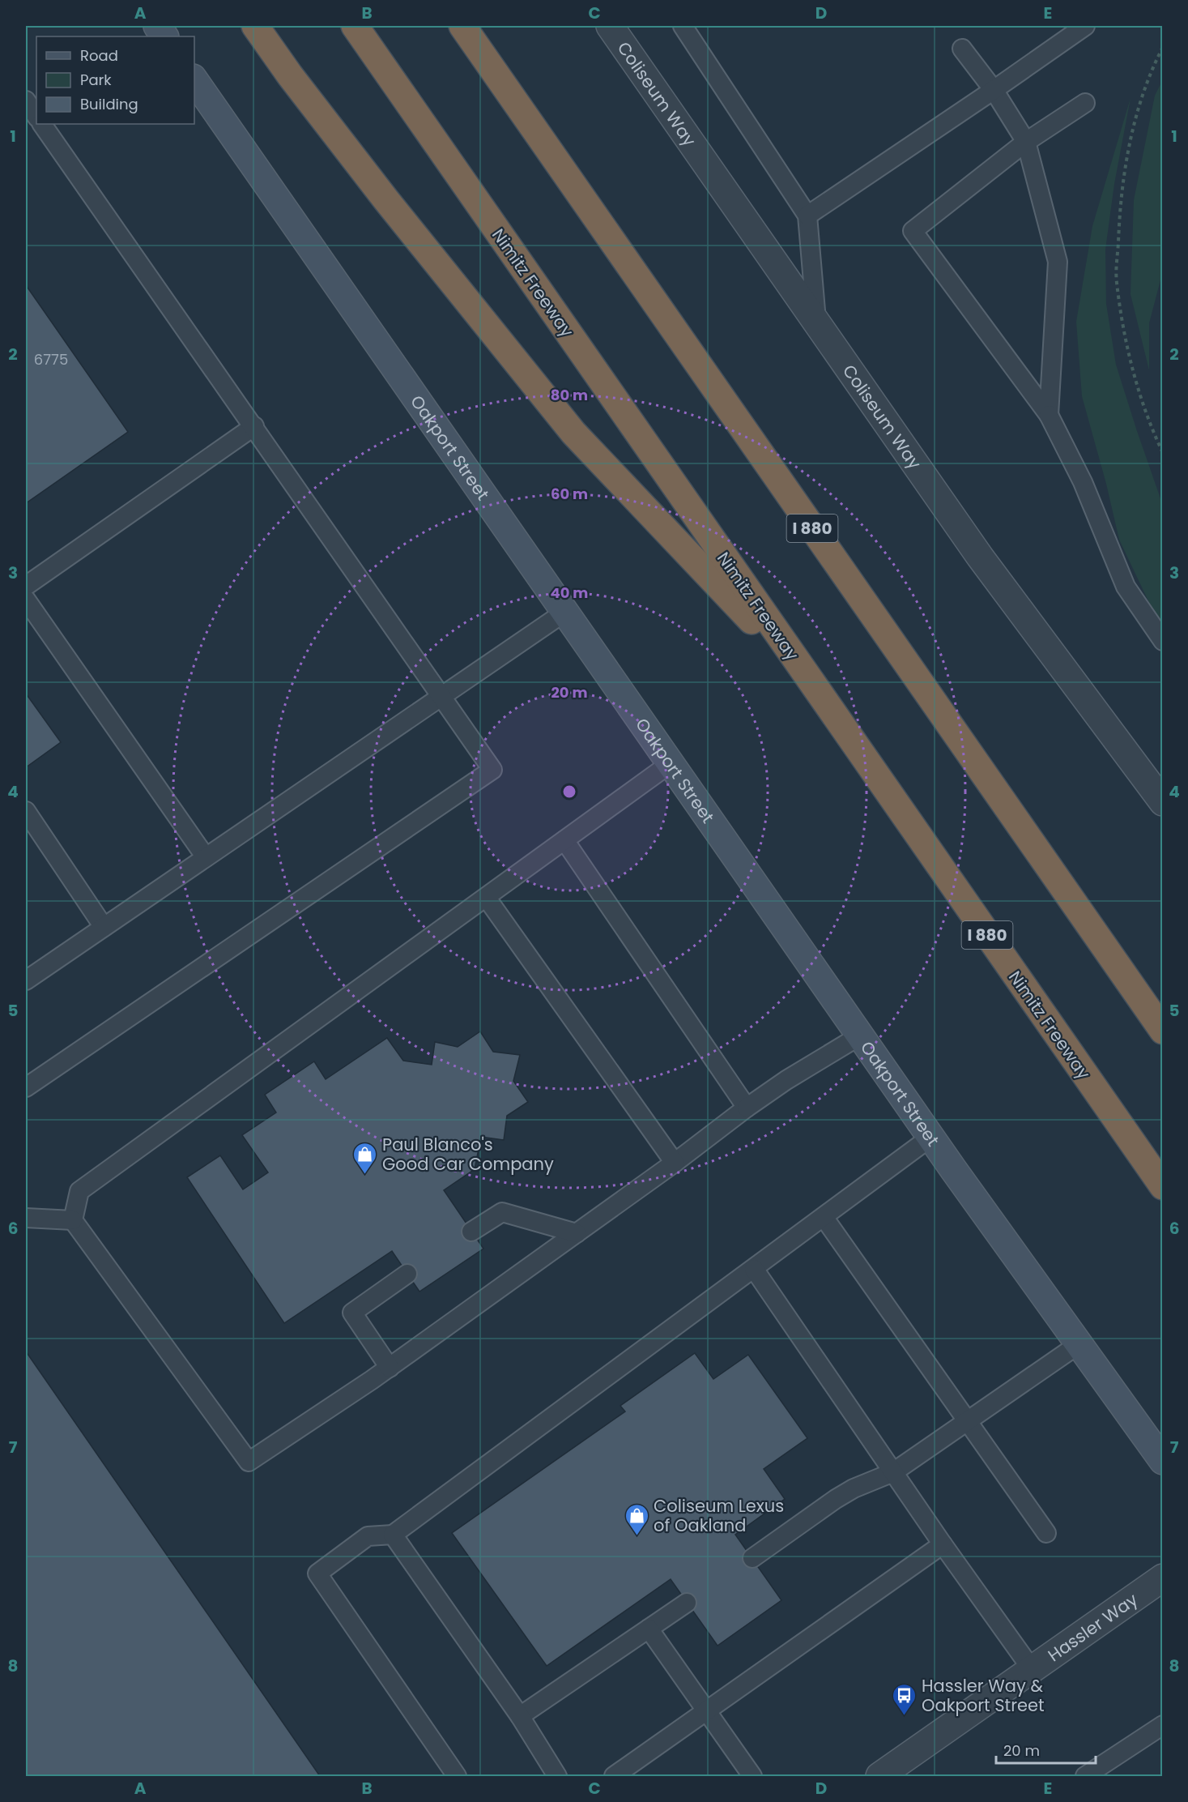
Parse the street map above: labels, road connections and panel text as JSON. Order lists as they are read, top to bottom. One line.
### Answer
{"streets":{"highway":["Nimitz Freeway","I 880"],"main road":["Oakport Street"],"street":["Coliseum Way","Hassler Way"]},"places":{"shop":["Paul Blanco's Good Car Company","Coliseum Lexus of Oakland"],"bus stop":["Hassler Way & Oakport Street"]},"house_numbers":["6775"],"legend":["Road","Park","Building"],"scale_bar":"20 m","grid":{"columns":["A","B","C","D","E"],"rows":["1","2","3","4","5","6","7","8"]},"rings":["80 m","60 m","40 m","20 m"]}
